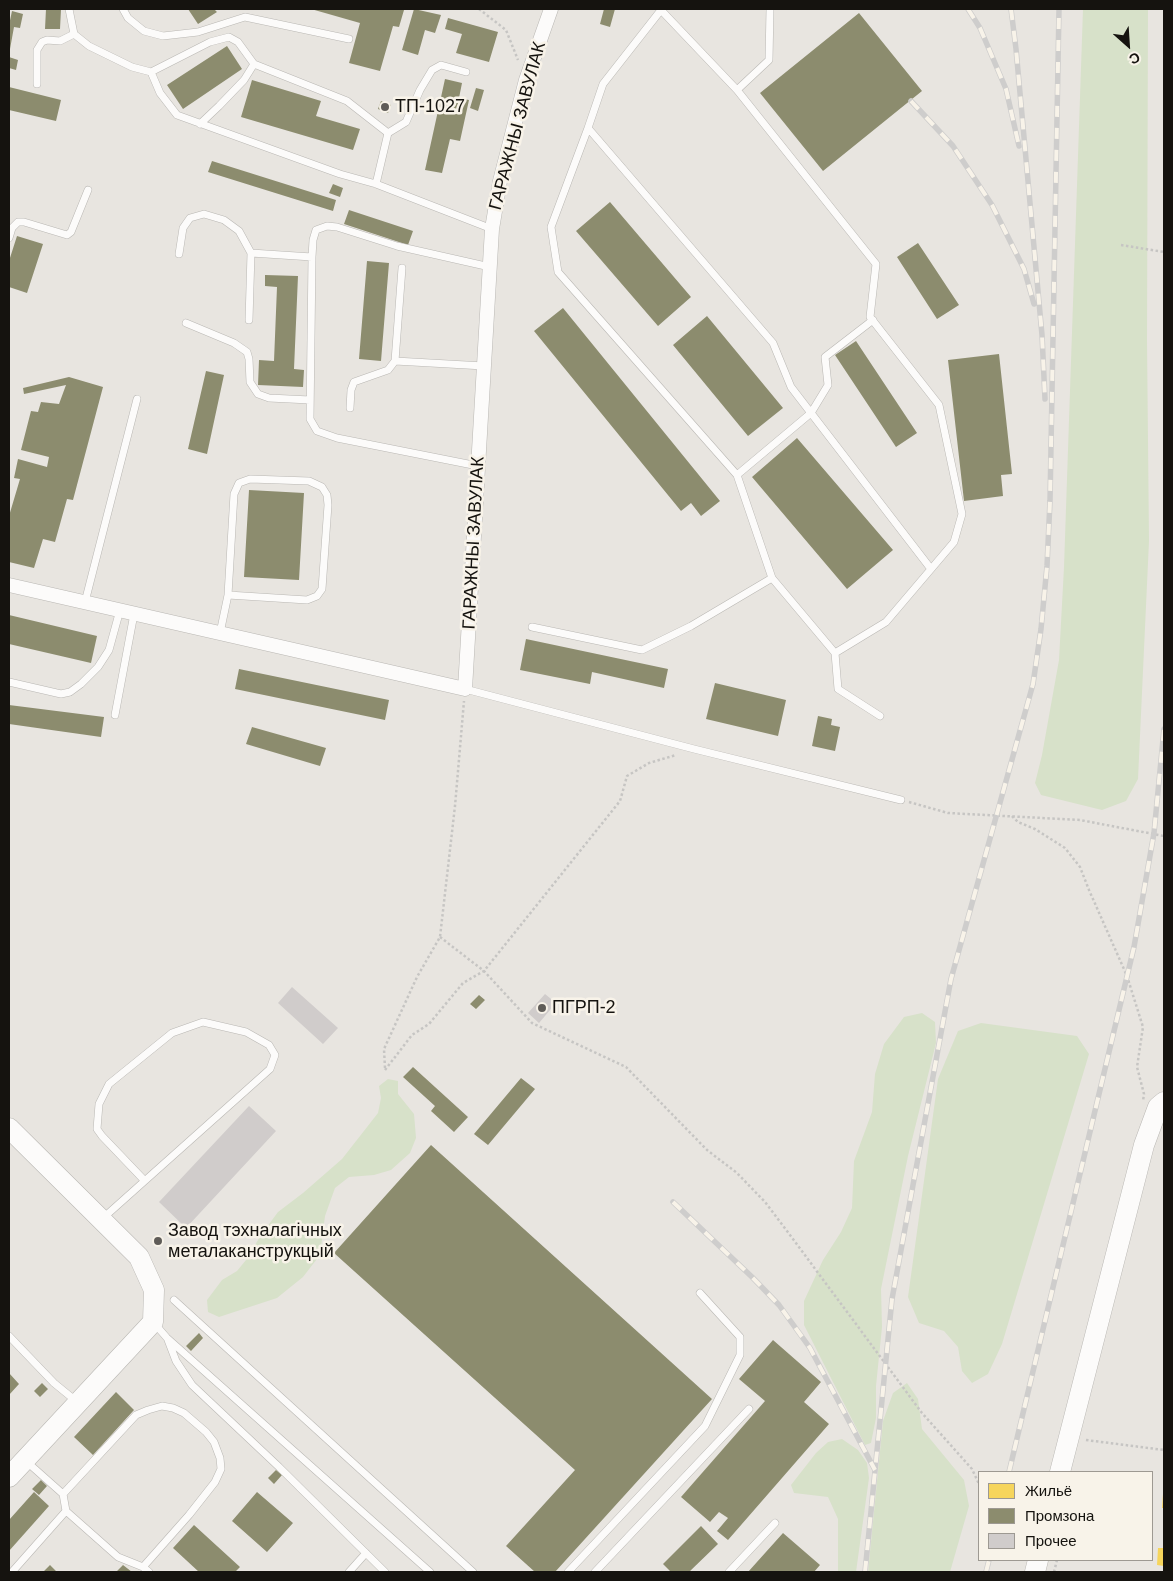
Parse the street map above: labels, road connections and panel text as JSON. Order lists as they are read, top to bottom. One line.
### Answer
{"streets":{"street":["ГАРАЖНЫ ЗАВУЛАК"]},"places":["ТП-1027","ПГРП-2","Завод тэхналагічных металаканструкцый"],"legend":["Жильё","Промзона","Прочее"],"north":"bottom right"}
